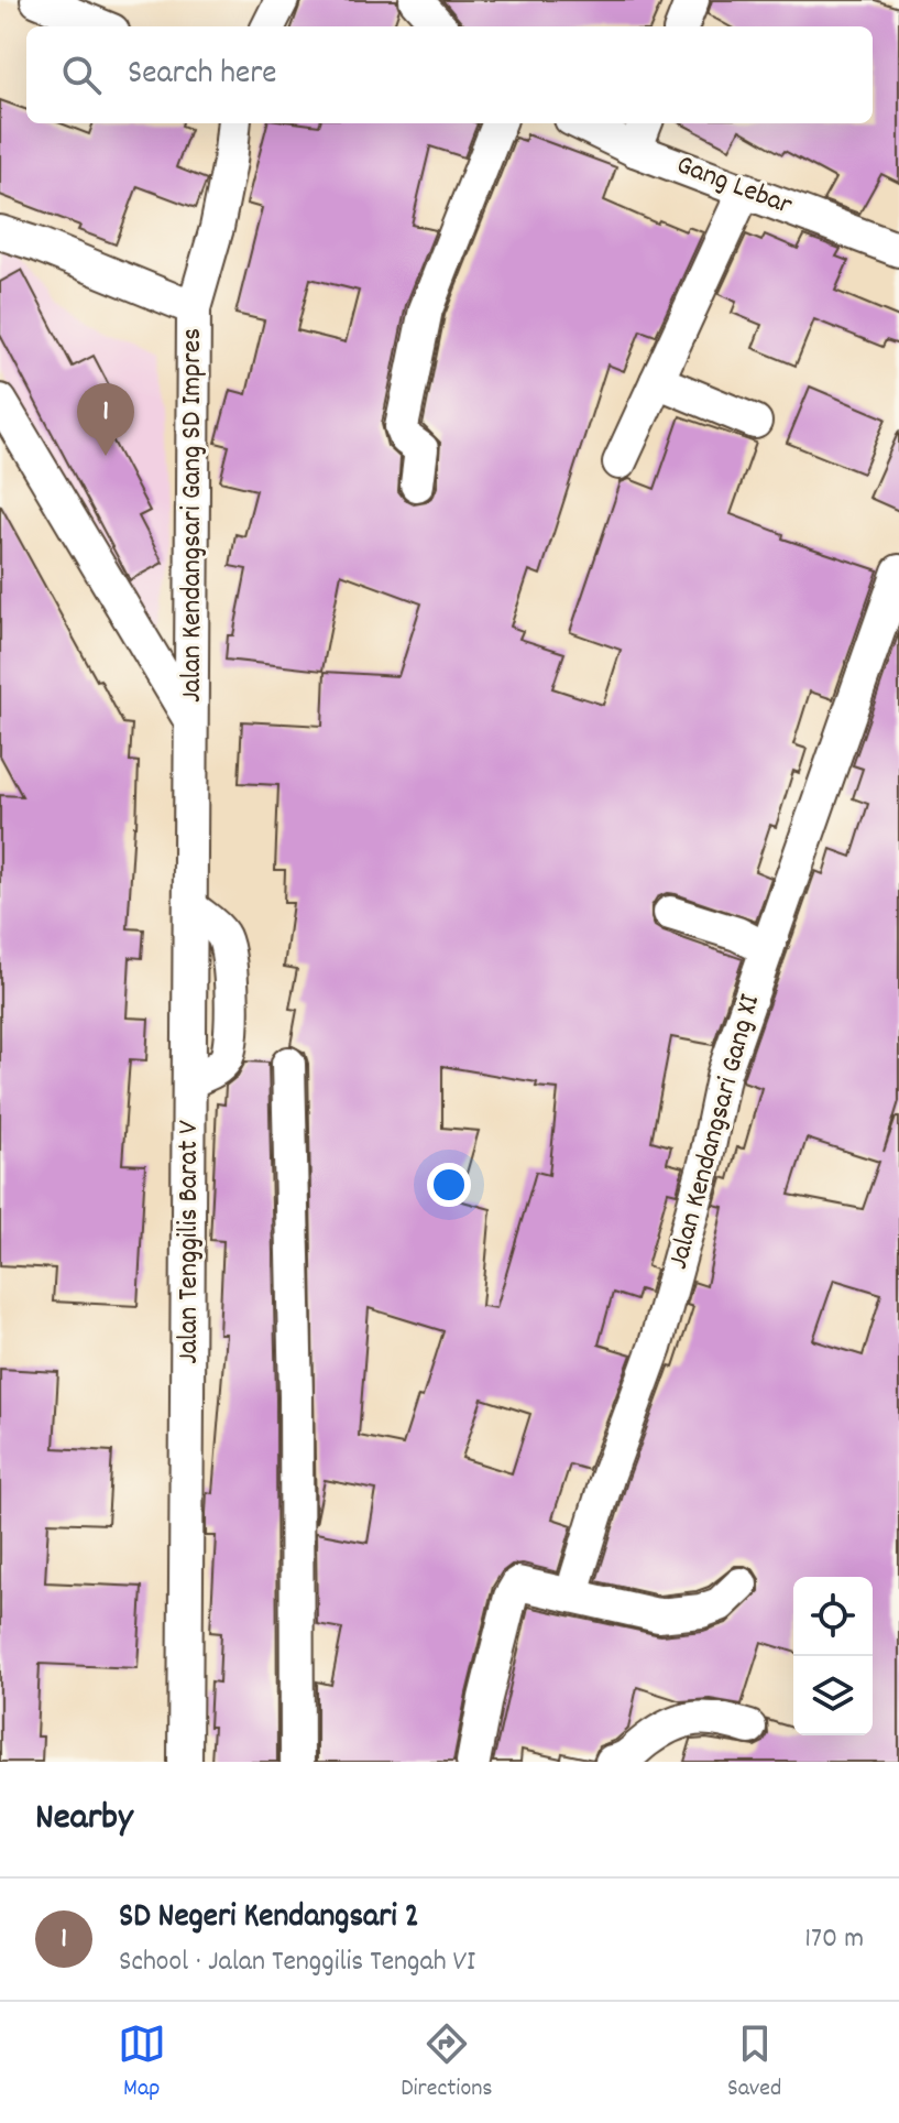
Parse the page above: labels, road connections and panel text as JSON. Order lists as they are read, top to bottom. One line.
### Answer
{"streets":{"street":["Gang Lebar","Jalan Kendangsari Gang SD Impres","Jalan Kendangsari Gang XI","Jalan Tenggilis Barat V"]},"crossings":[["Jalan Kendangsari Gang SD Impres","Jalan Tenggilis Barat V"]],"page":{"search":"Search here","pins":"1","heading":"Nearby","list":[{"mark":"1","name":"SD Negeri Kendangsari 2","note":"School · Jalan Tenggilis Tengah VI","value":"170 m"}],"nav":["Map","Directions","Saved"]}}
